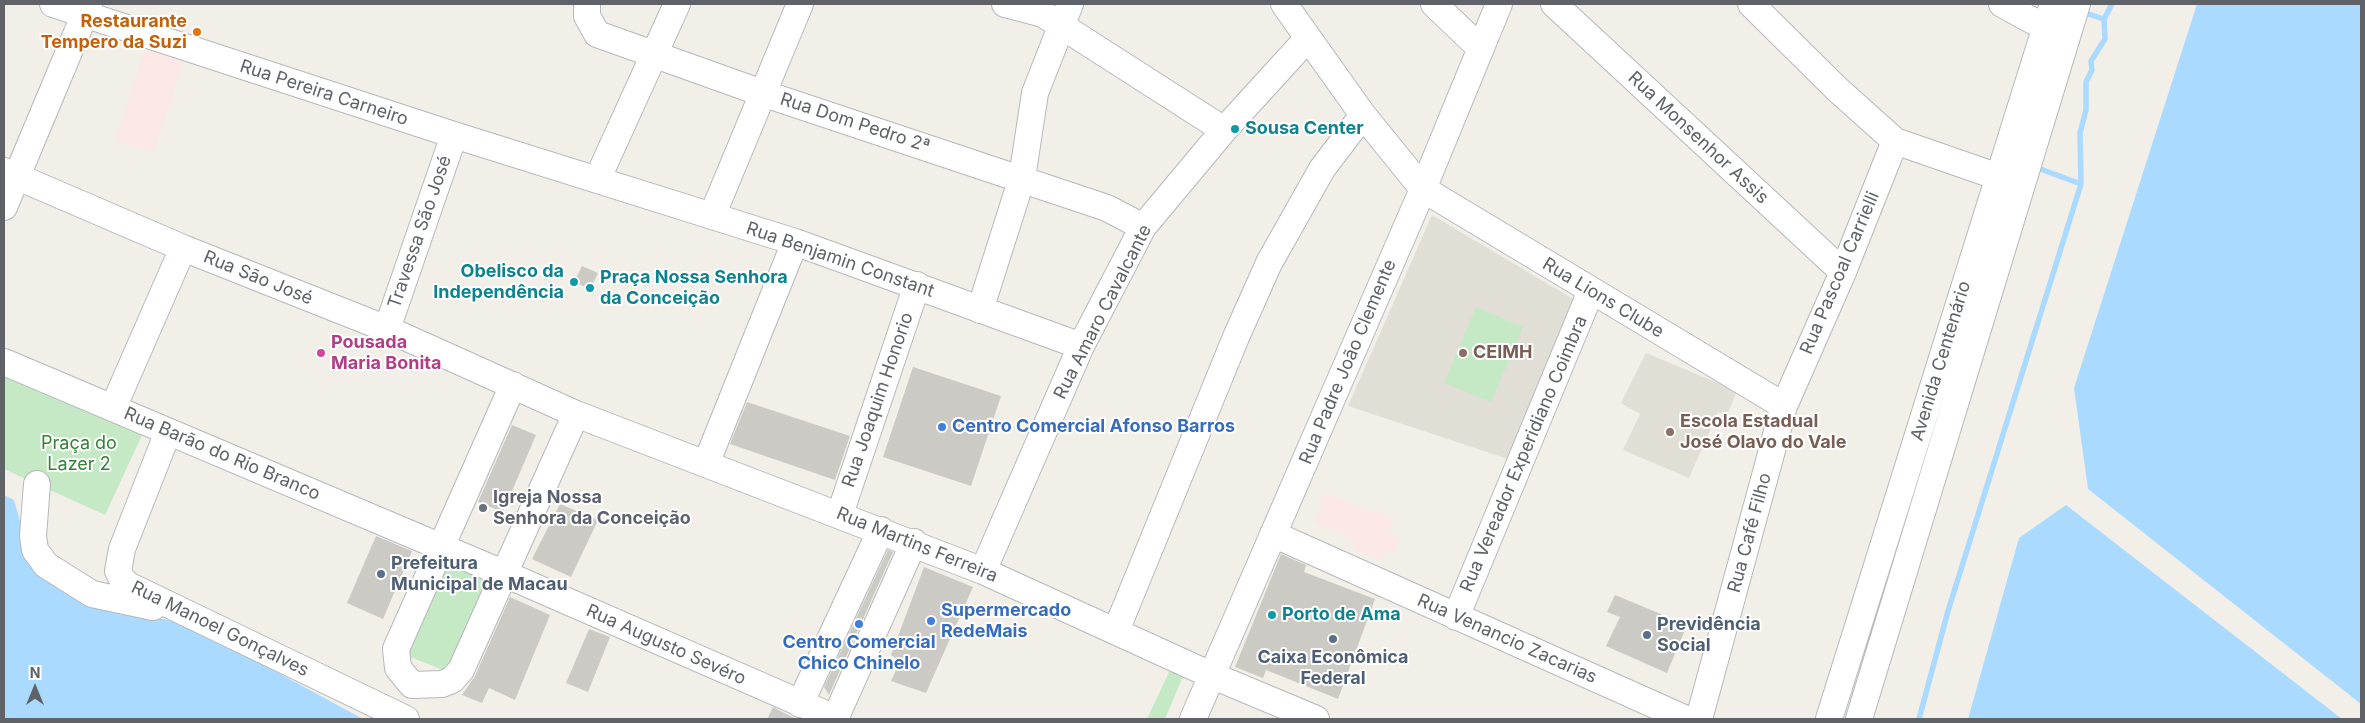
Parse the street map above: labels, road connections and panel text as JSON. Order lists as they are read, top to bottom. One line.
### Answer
{"streets":{"street":["Rua Pereira Carneiro","Rua Dom Pedro 2ª","Rua Monsenhor Assis","Travessa São José","Rua Benjamin Constant","Rua Pascoal Carrielli","Rua São José","Rua Lions Clube","Rua Amaro Cavalcante","Avenida Centenário","Rua Padre João Clemente","Rua Joaquim Honorio","Rua Barão do Rio Branco","Rua Vereador Experidiano Coimbra","Rua Café Filho","Rua Martins Ferreira","Rua Manoel Gonçalves","Rua Venancio Zacarias","Rua Augusto Sevéro"]},"crossings":[["Rua Pereira Carneiro","Travessa São José"],["Rua Pereira Carneiro","Rua Benjamin Constant"],["Rua Dom Pedro 2ª","Rua Amaro Cavalcante"],["Rua Monsenhor Assis","Rua Pascoal Carrielli"],["Travessa São José","Rua São José"],["Rua Benjamin Constant","Rua Amaro Cavalcante"],["Rua Benjamin Constant","Rua Joaquim Honorio"],["Rua Pascoal Carrielli","Rua Lions Clube"],["Rua Pascoal Carrielli","Rua Café Filho"],["Rua São José","Rua Martins Ferreira"],["Rua Lions Clube","Rua Amaro Cavalcante"],["Rua Lions Clube","Rua Padre João Clemente"],["Rua Lions Clube","Rua Vereador Experidiano Coimbra"],["Rua Lions Clube","Rua Café Filho"],["Rua Amaro Cavalcante","Rua Martins Ferreira"],["Rua Padre João Clemente","Rua Martins Ferreira"],["Rua Padre João Clemente","Rua Venancio Zacarias"],["Rua Joaquim Honorio","Rua Martins Ferreira"],["Rua Barão do Rio Branco","Rua Manoel Gonçalves"],["Rua Barão do Rio Branco","Rua Augusto Sevéro"],["Rua Vereador Experidiano Coimbra","Rua Venancio Zacarias"]],"parks":["Praça do Lazer 2"],"places":["Restaurante Tempero da Suzi","Sousa Center","Obelisco da Independência","Praça Nossa Senhora da Conceição","Pousada Maria Bonita","CEIMH","Centro Comercial Afonso Barros","Escola Estadual José Olavo do Vale","Igreja Nossa Senhora da Conceição","Prefeitura Municipal de Macau","Porto de Ama","Supermercado RedeMais","Centro Comercial Chico Chinelo","Previdência Social","Caixa Econômica Federal"],"north":"top"}
